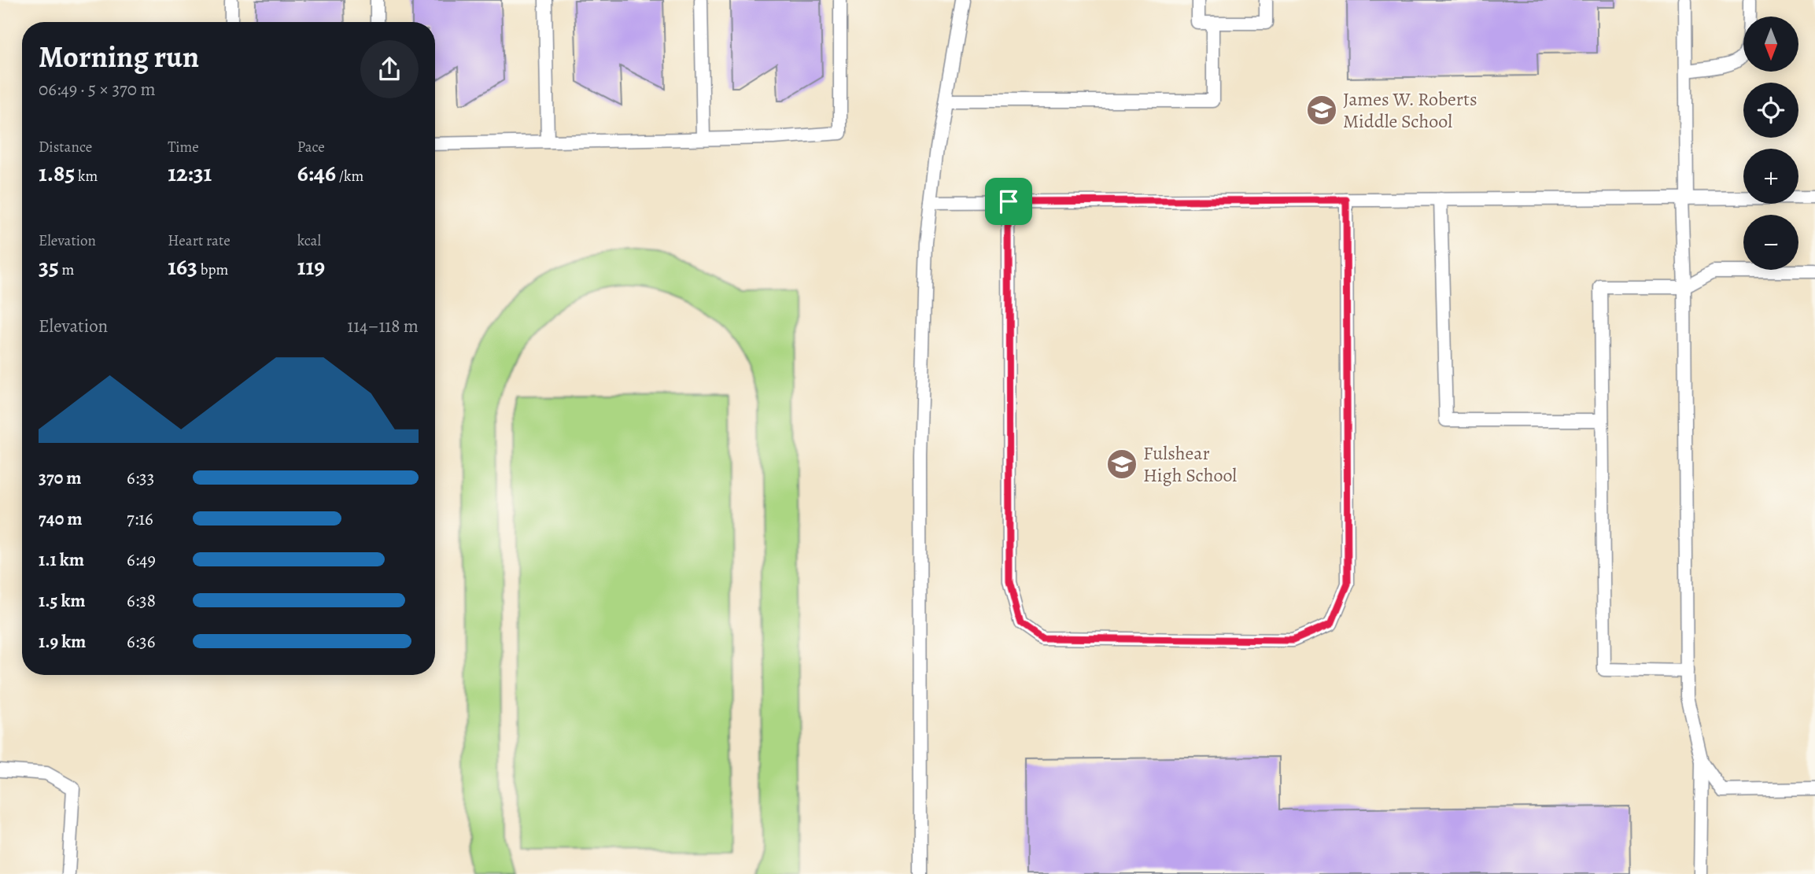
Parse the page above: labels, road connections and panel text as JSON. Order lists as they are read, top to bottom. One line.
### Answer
{"places":{"school or university":["James W. Roberts Middle School","Fulshear High School"]},"north":"bottom","page":{"map_buttons":["+","−"],"heading":["Morning run","06:49 · 5 × 370 m"],"stats":[["Distance","1.85 km"],["Time","12:31"],["Pace","6:46 /km"],["Elevation","35 m"],["Heart rate","163 bpm"],["kcal","119"]],"chart":["Elevation","114–118 m"],"list":[{"name":"370 m","note":"6:33"},{"name":"740 m","note":"7:16"},{"name":"1.1 km","note":"6:49"},{"name":"1.5 km","note":"6:38"},{"name":"1.9 km","note":"6:36"}]}}
